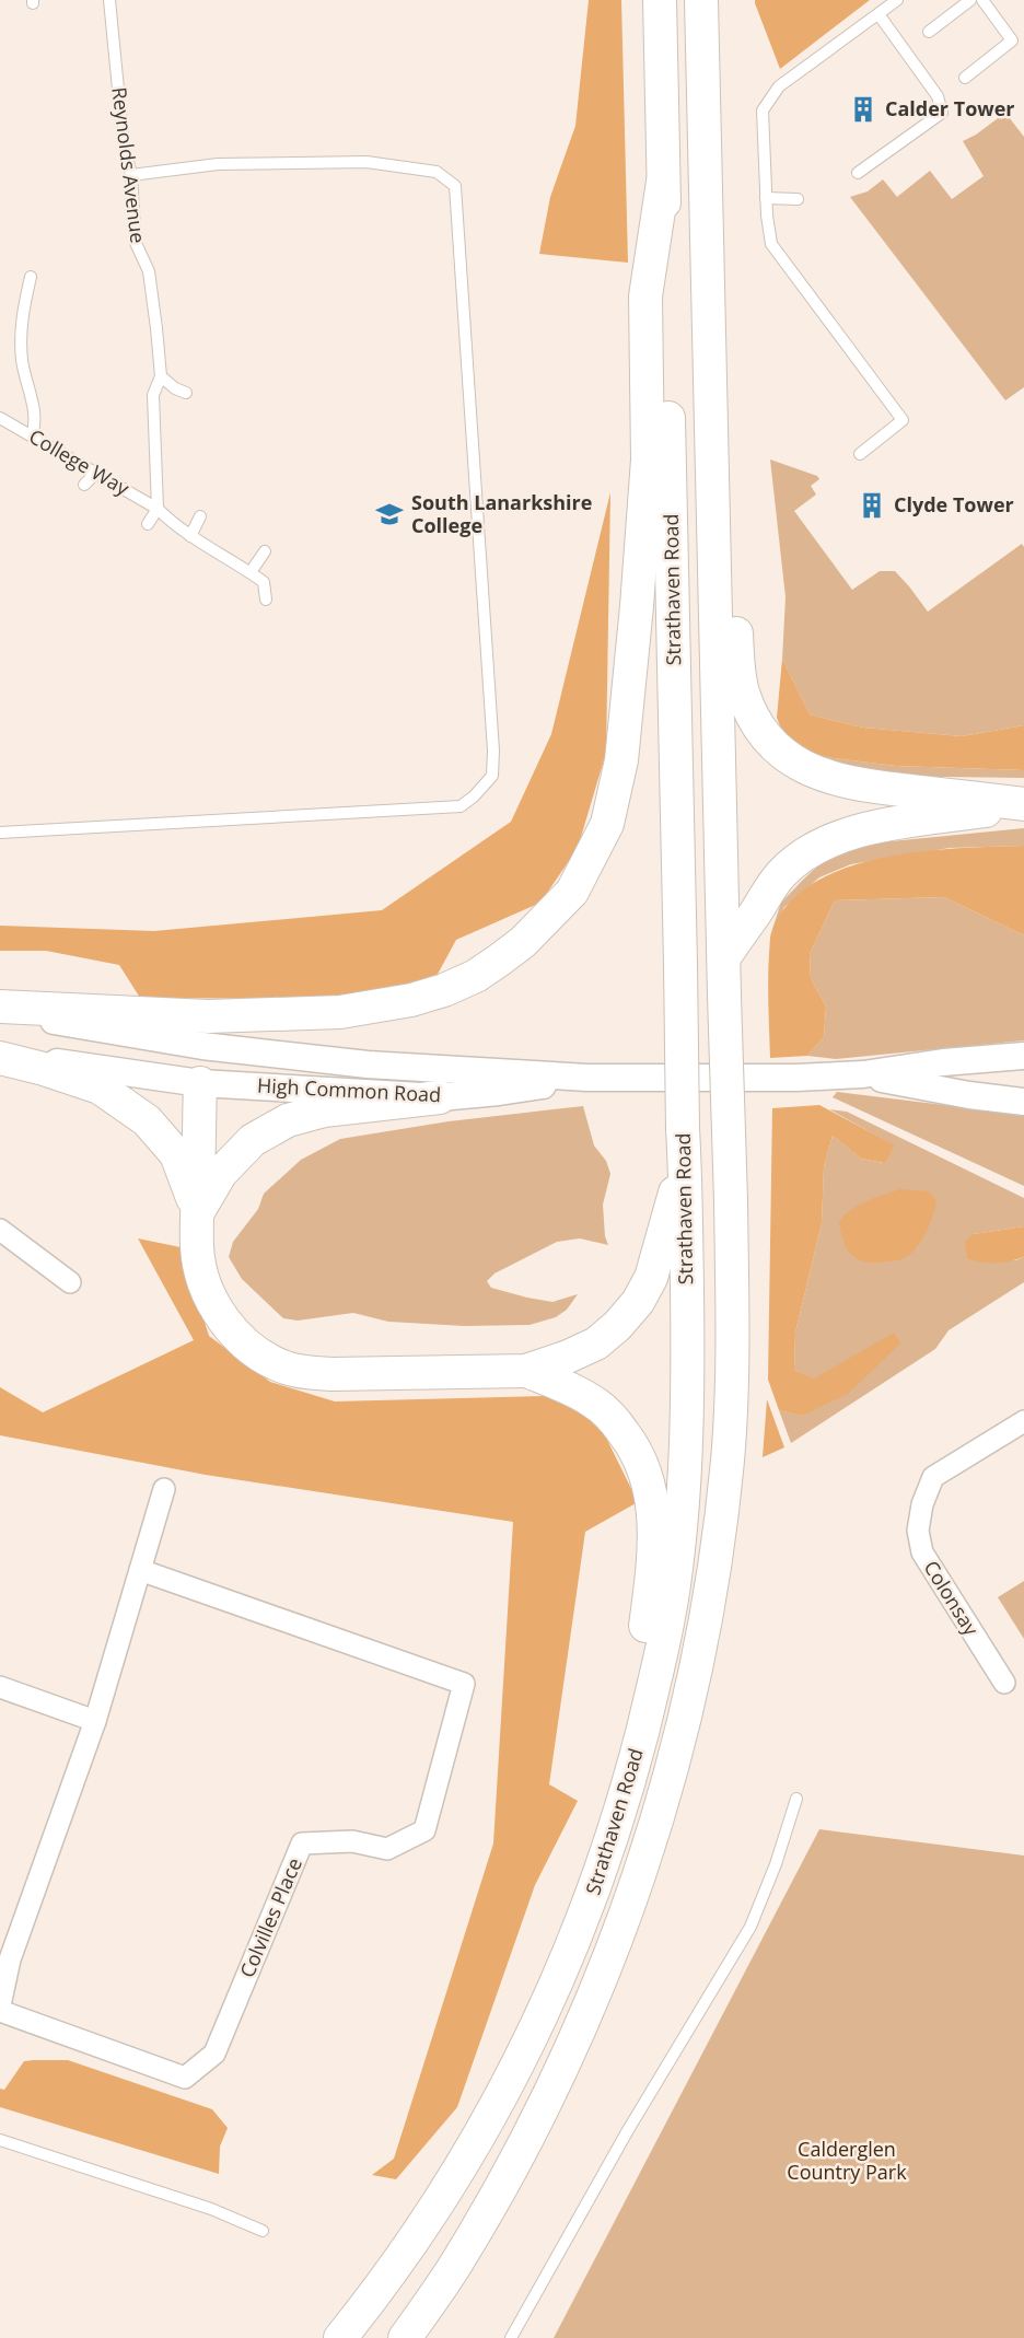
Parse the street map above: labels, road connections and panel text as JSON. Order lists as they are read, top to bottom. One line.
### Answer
{"streets":{"main road":["Strathaven Road"],"street":["High Common Road","Colonsay","Colvilles Place"],"lane":["Reynolds Avenue","College Way"]},"crossings":[["Reynolds Avenue","College Way"]],"parks":["Calderglen Country Park"],"places":{"building":["Calder Tower","Clyde Tower"],"school or university":["South Lanarkshire College"]}}
